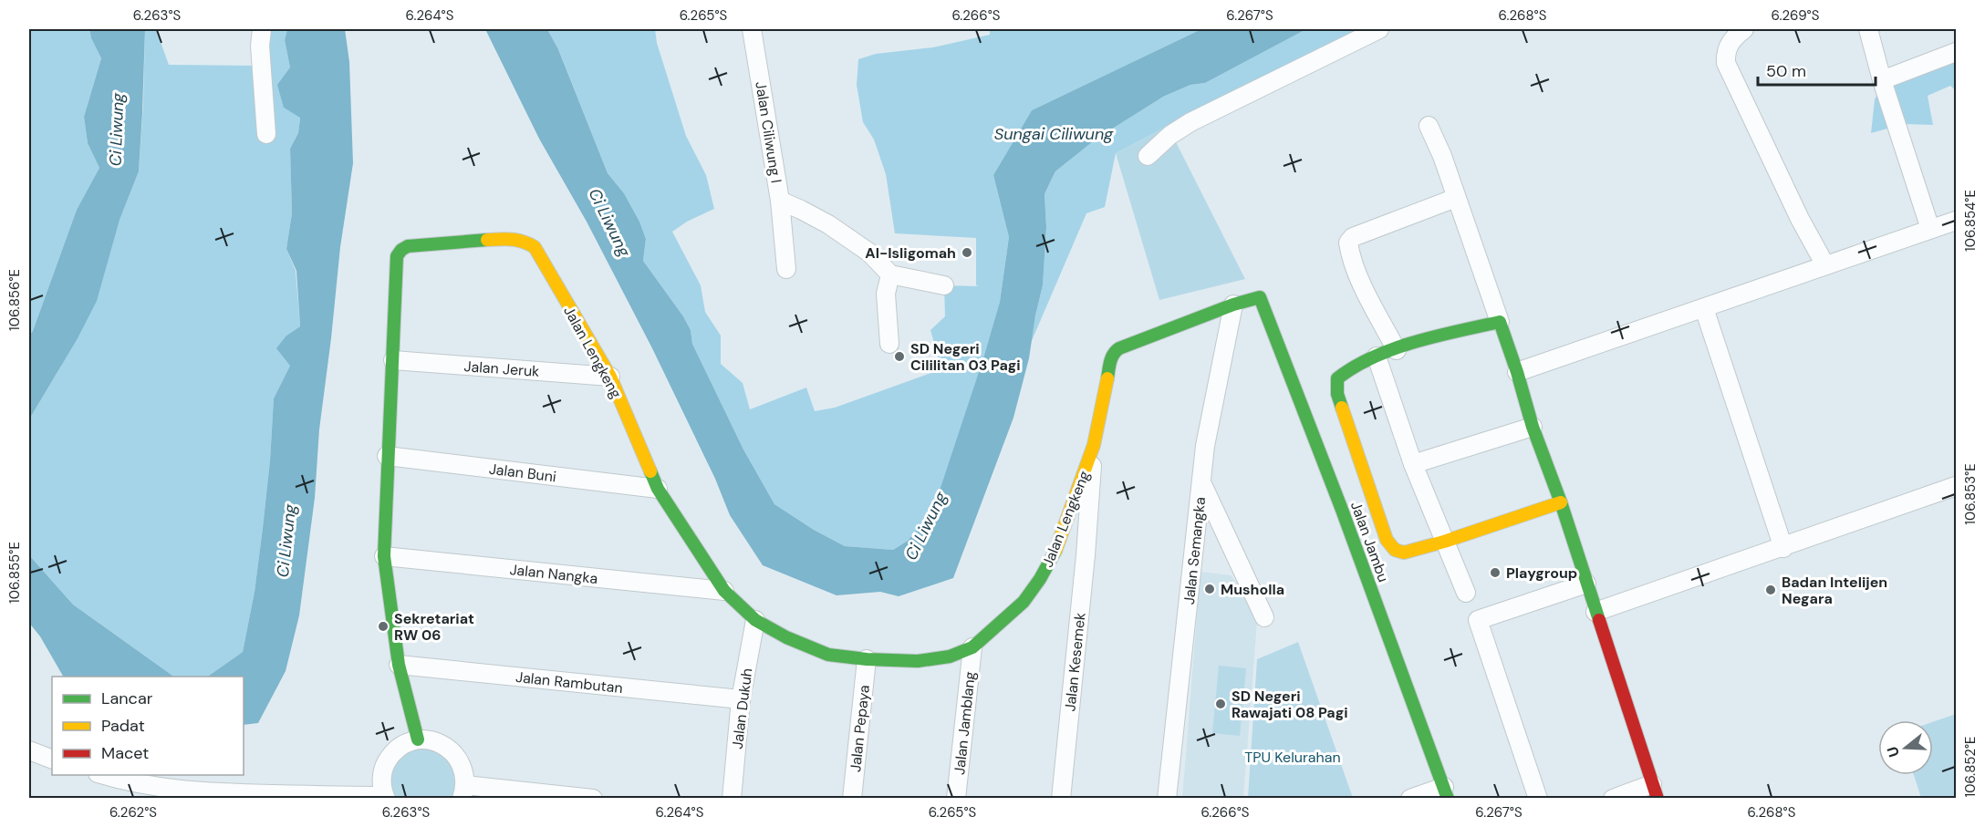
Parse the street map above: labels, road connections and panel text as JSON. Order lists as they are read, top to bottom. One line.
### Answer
{"streets":{"street":["Jalan Ciliwung I","Jalan Lengkeng","Jalan Jeruk","Jalan Buni","Jalan Jambu","Jalan Semangka","Jalan Nangka","Jalan Kesemek","Jalan Rambutan","Jalan Dukuh","Jalan Jamblang","Jalan Pepaya"]},"crossings":[["Jalan Lengkeng","Jalan Jeruk"],["Jalan Lengkeng","Jalan Buni"],["Jalan Lengkeng","Jalan Jambu"],["Jalan Lengkeng","Jalan Semangka"],["Jalan Lengkeng","Jalan Nangka"],["Jalan Lengkeng","Jalan Kesemek"],["Jalan Lengkeng","Jalan Rambutan"],["Jalan Lengkeng","Jalan Dukuh"],["Jalan Lengkeng","Jalan Jamblang"],["Jalan Lengkeng","Jalan Pepaya"],["Jalan Rambutan","Jalan Dukuh"]],"water":["Ci Liwung","Sungai Ciliwung"],"parks":["TPU Kelurahan"],"places":["Al-Isligomah","SD Negeri Cililitan 03 Pagi","Playgroup","Musholla","Badan Intelijen Negara","Sekretariat RW 06","SD Negeri Rawajati 08 Pagi"],"legend":["Lancar","Padat","Macet"],"scale_bar":"50 m","north":"left","coordinates":["6.263°S","6.264°S","6.265°S","6.266°S","6.267°S","6.268°S","6.269°S","106.854°E","106.856°E","106.853°E","106.855°E","106.852°E","6.262°S"]}
